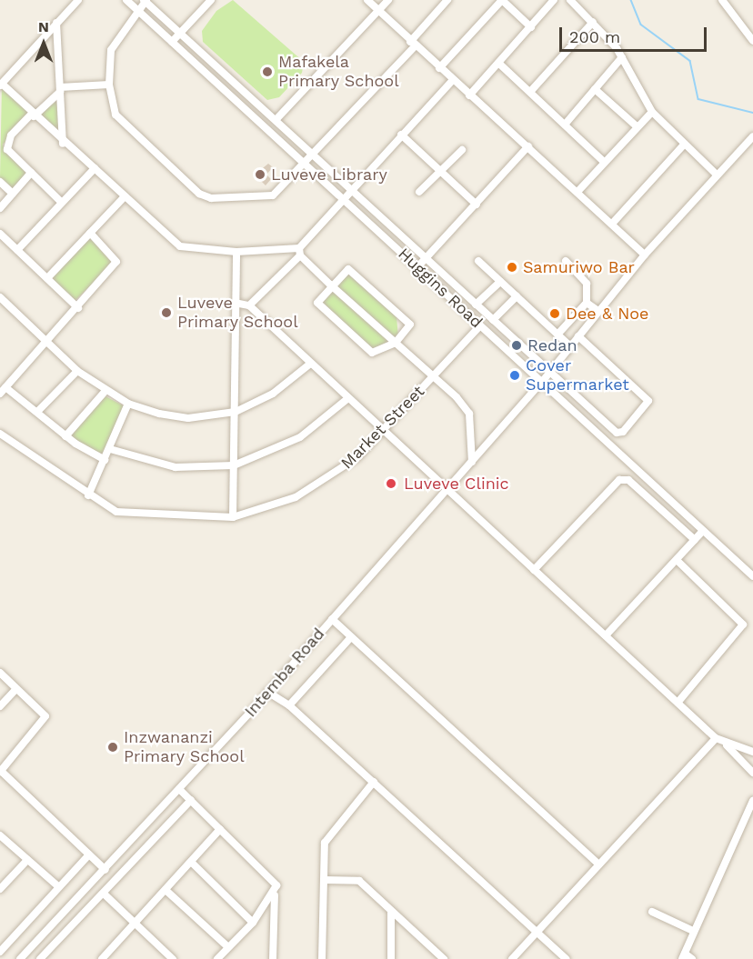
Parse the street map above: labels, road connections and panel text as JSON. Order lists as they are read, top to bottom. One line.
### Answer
{"streets":{"street":["Huggins Road","Market Street","Intemba Road"]},"crossings":[["Huggins Road","Market Street"],["Huggins Road","Intemba Road"]],"places":["Mafakela Primary School","Luveve Library","Samuriwo Bar","Luveve Primary School","Dee & Noe","Redan","Cover Supermarket","Luveve Clinic","Inzwananzi Primary School"],"scale_bar":"200 m","north":"top"}
